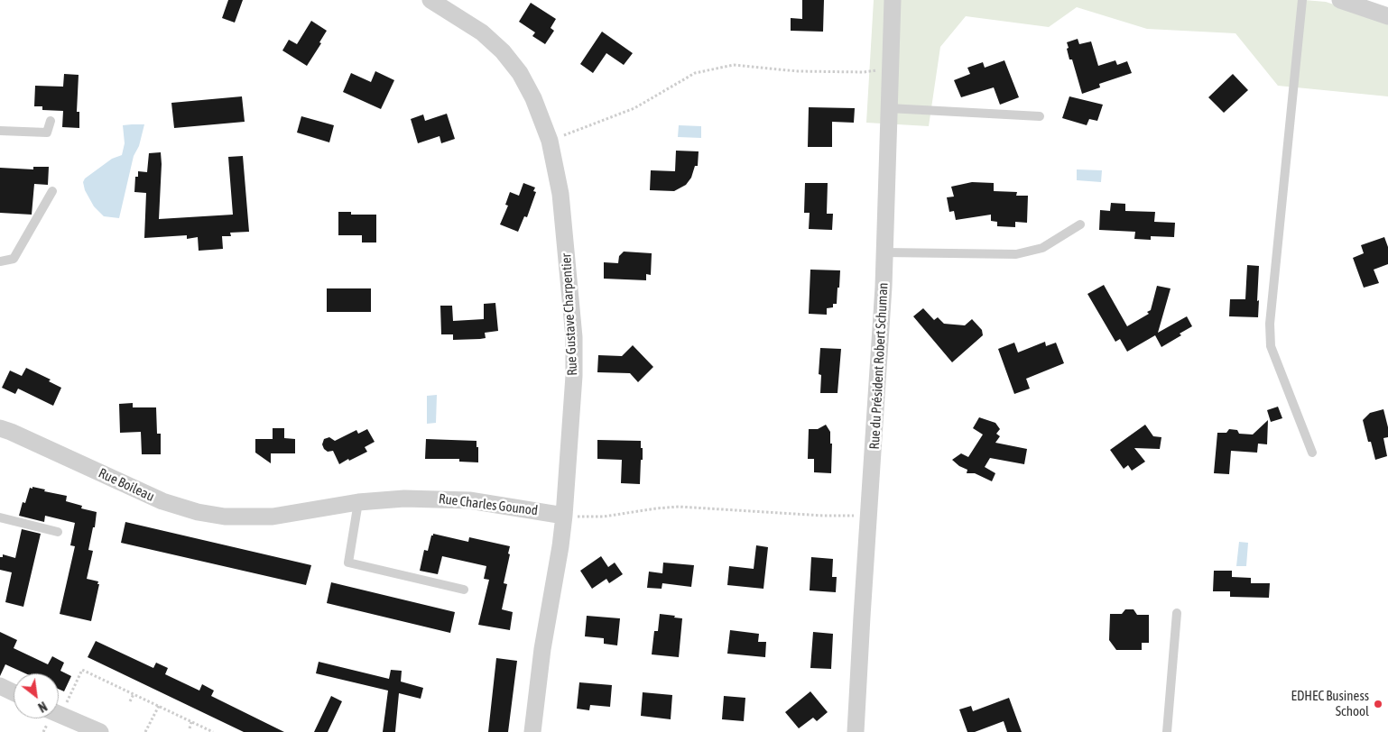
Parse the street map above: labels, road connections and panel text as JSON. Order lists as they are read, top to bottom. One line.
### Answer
{"streets":{"street":["Rue Gustave Charpentier","Rue du Président Robert Schuman","Rue Boileau","Rue Charles Gounod"]},"crossings":[["Rue Gustave Charpentier","Rue Charles Gounod"],["Rue Boileau","Rue Charles Gounod"]],"places":["EDHEC Business School"],"north":"bottom right"}
